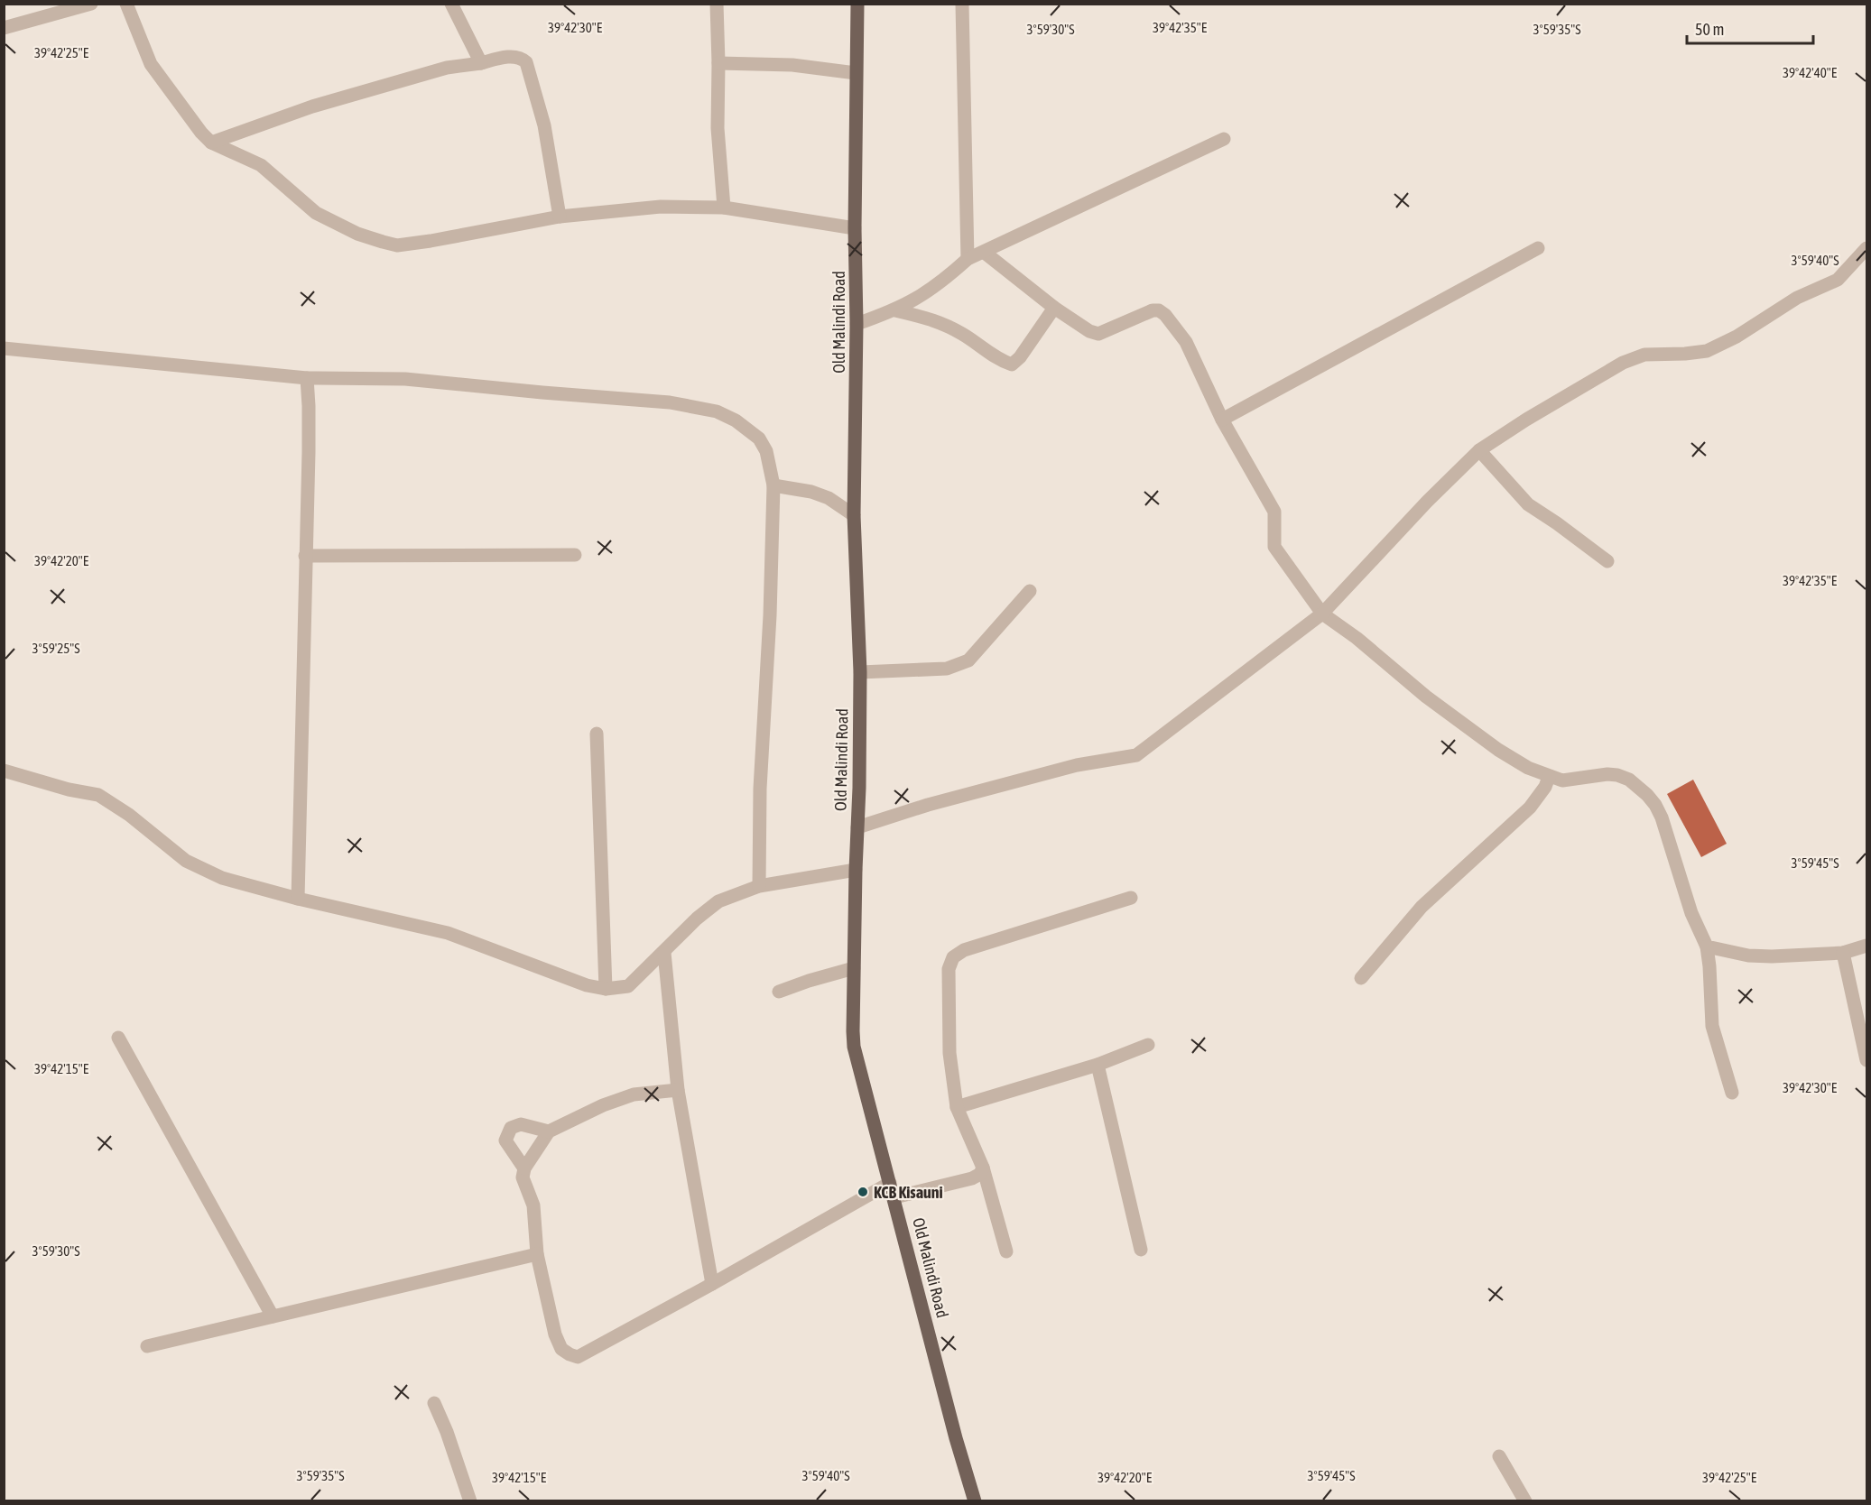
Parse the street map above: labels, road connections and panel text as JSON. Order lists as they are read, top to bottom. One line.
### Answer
{"streets":{"main road":["Old Malindi Road"]},"places":["KCB Kisauni"],"scale_bar":"50 m","coordinates":["39°42'30\"E","39°42'35\"E","3°59'30\"S","3°59'35\"S","39°42'25\"E","39°42'40\"E","3°59'40\"S","39°42'20\"E","3°59'25\"S","3°59'45\"S","39°42'15\"E"]}
